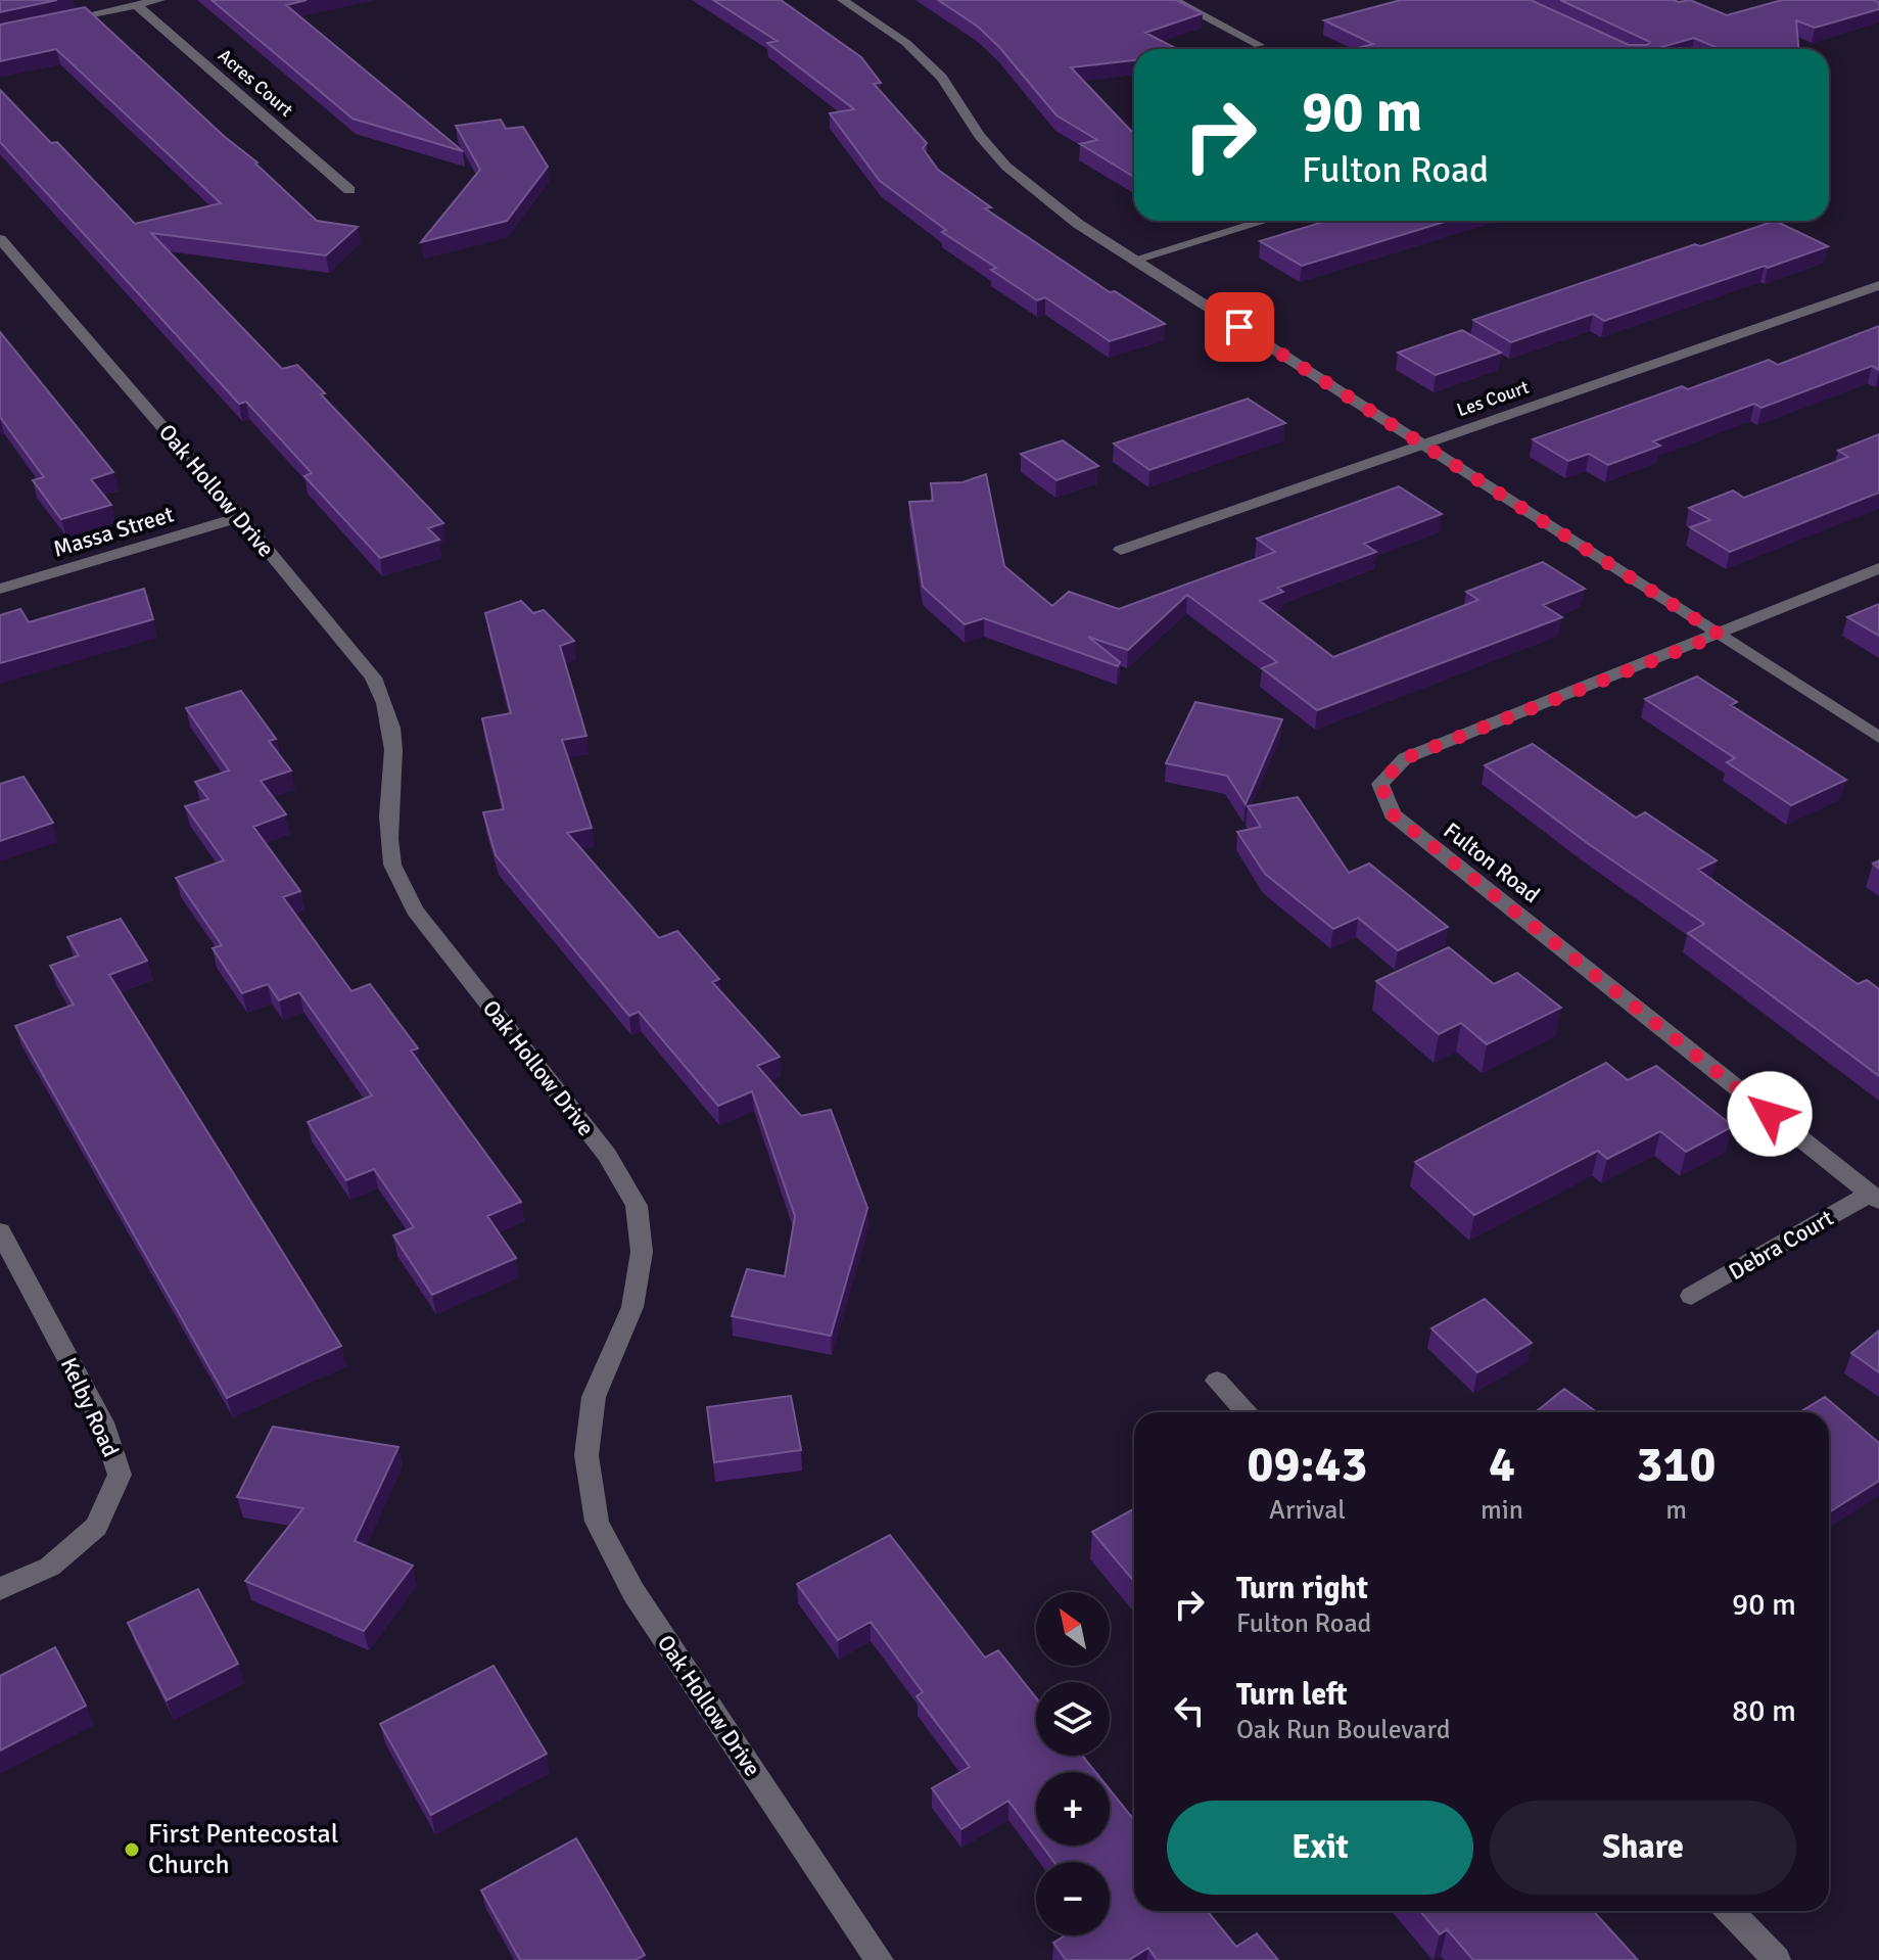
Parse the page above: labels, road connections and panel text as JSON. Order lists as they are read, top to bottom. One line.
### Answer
{"streets":{"street":["Acres Court","Les Court","Oak Hollow Drive","Massa Street","Fulton Road","Debra Court","Kelby Road"]},"crossings":[["Oak Hollow Drive","Massa Street"],["Fulton Road","Debra Court"]],"places":["First Pentecostal Church"],"north":"top left","page":{"turn":["90 m","Fulton Road"],"eta":["09:43","Arrival","4","min","310","m"],"list":[{"name":"Turn right","note":"Fulton Road","value":"90 m"},{"name":"Turn left","note":"Oak Run Boulevard","value":"80 m"}],"map_buttons":["+","−"],"buttons":["Exit","Share"]}}
